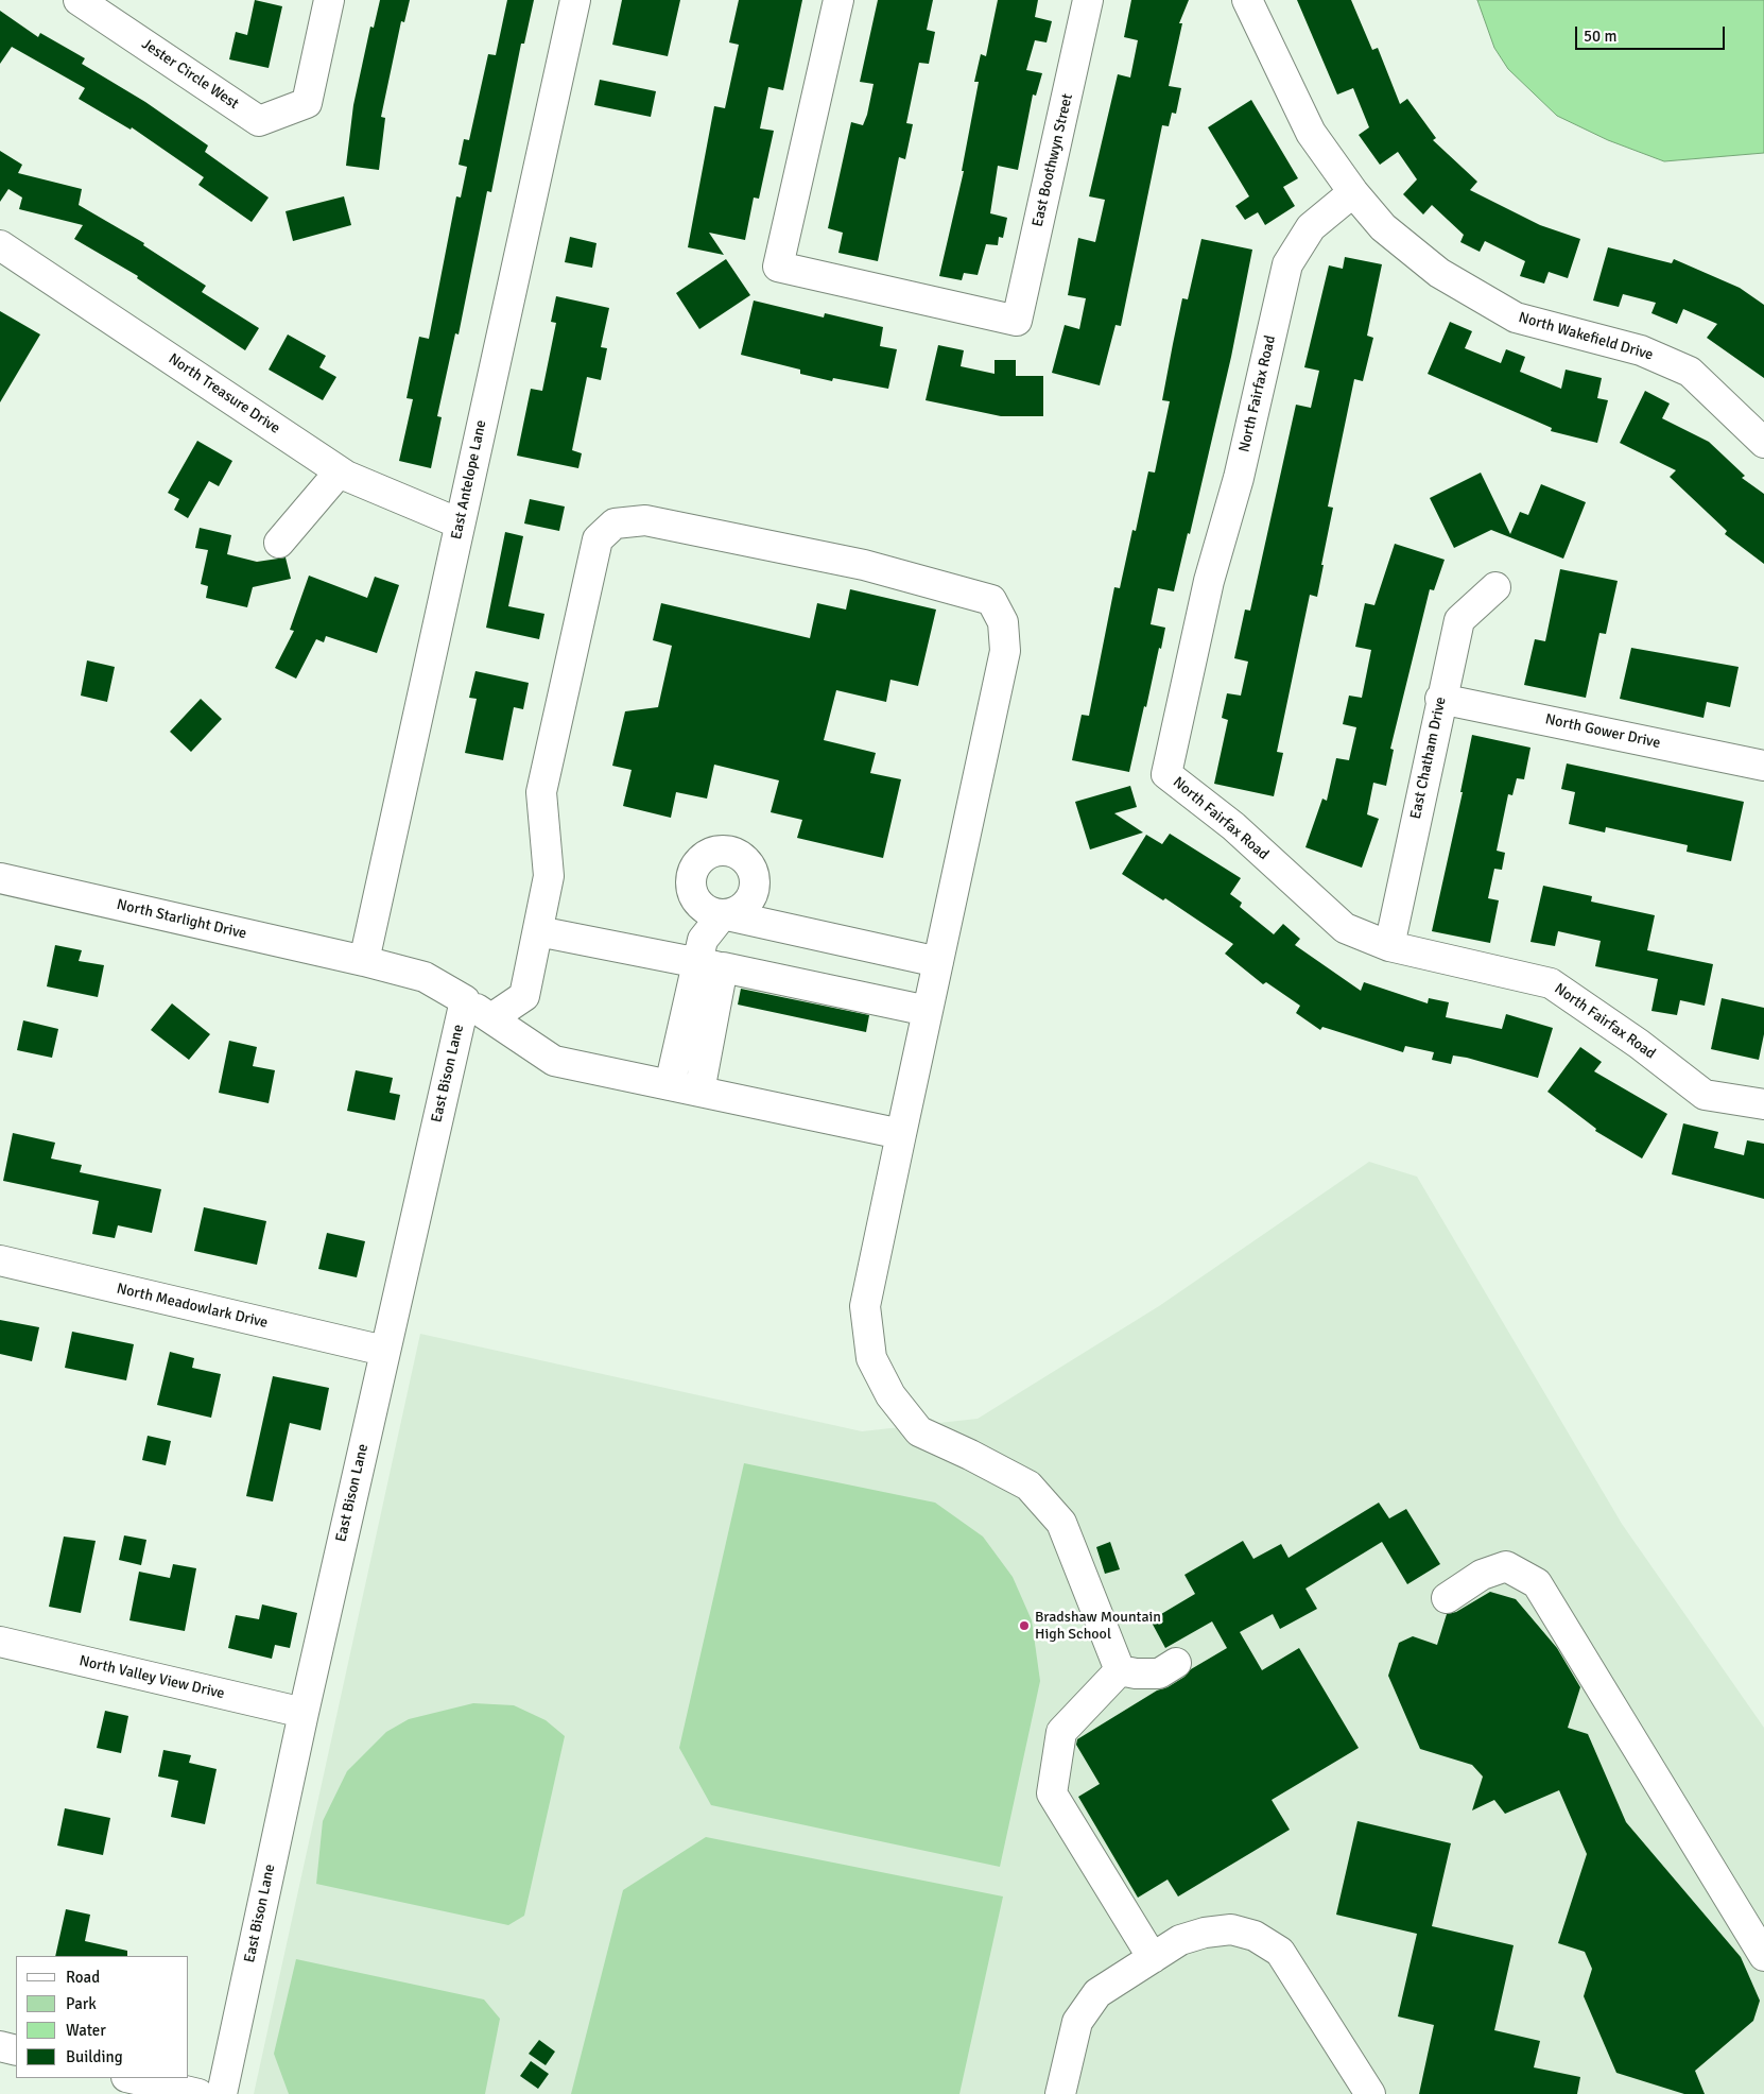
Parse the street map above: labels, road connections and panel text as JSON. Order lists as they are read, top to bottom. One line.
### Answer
{"streets":{"street":["Jester Circle West","East Boothwyn Street","North Wakefield Drive","North Treasure Drive","North Fairfax Road","East Antelope Lane","North Gower Drive","East Chatham Drive","North Starlight Drive","East Bison Lane","North Meadowlark Drive","North Valley View Drive"]},"crossings":[["North Wakefield Drive","North Fairfax Road"],["North Treasure Drive","East Antelope Lane"],["North Fairfax Road","East Chatham Drive"],["East Antelope Lane","North Starlight Drive"],["North Gower Drive","East Chatham Drive"],["East Bison Lane","North Meadowlark Drive"],["East Bison Lane","North Valley View Drive"]],"places":["Bradshaw Mountain High School"],"legend":["Road","Park","Water","Building"],"scale_bar":"50 m"}
